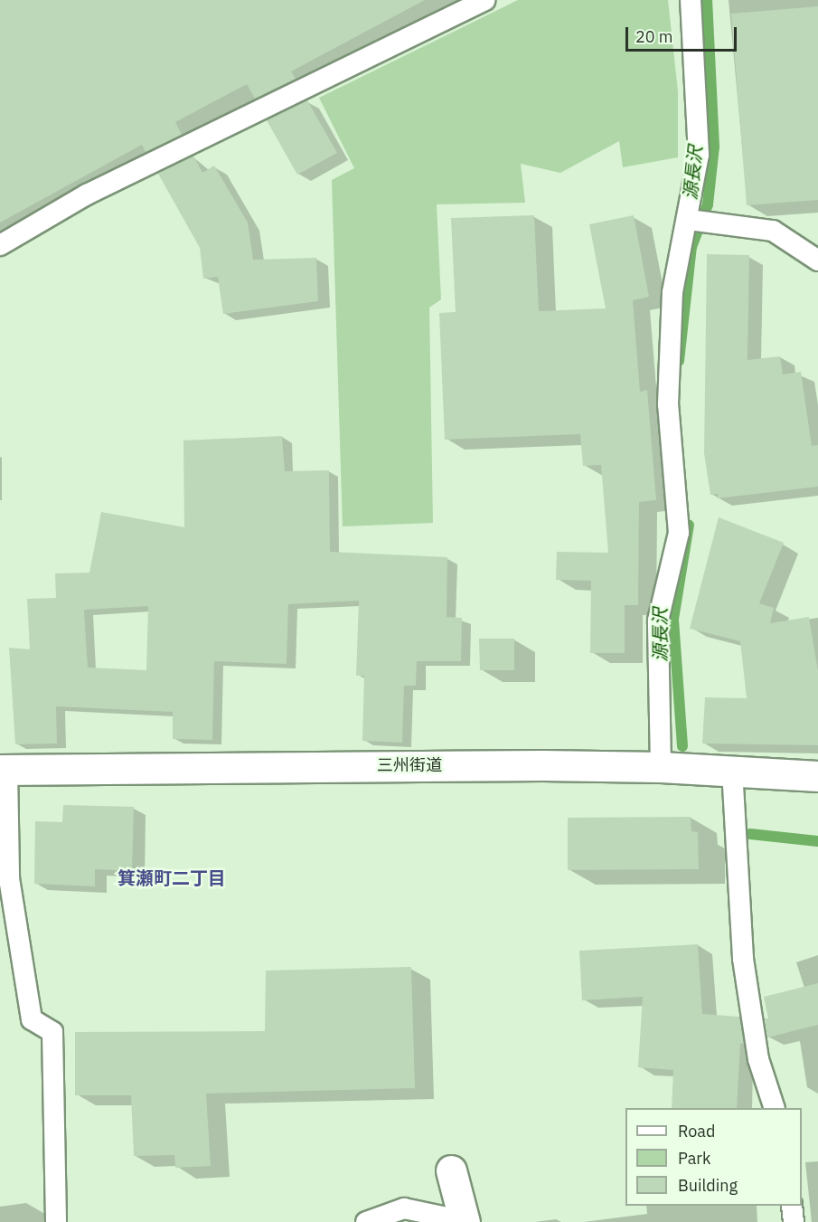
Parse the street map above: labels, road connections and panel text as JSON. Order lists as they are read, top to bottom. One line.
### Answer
{"streets":{"street":["三州街道"]},"districts":["箕瀬町二丁目"],"water":["源長沢"],"legend":["Road","Park","Building"],"scale_bar":"20 m"}
